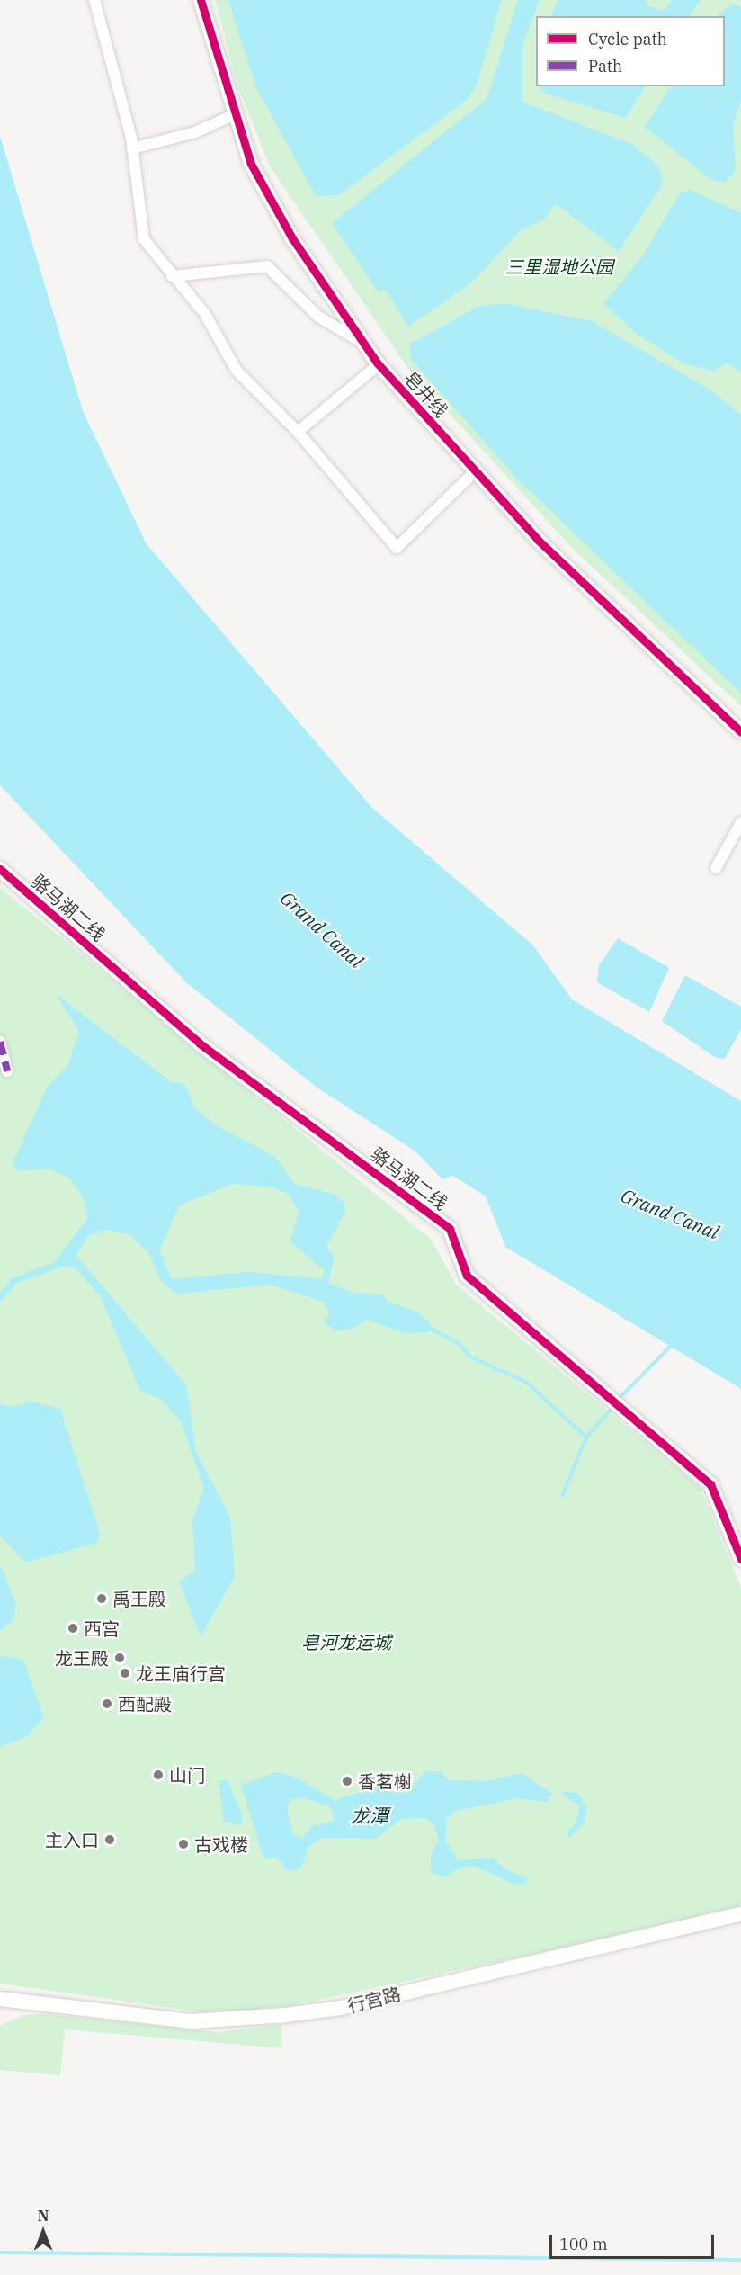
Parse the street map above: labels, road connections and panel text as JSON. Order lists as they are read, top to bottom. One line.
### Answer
{"streets":{"street":["皂井线","骆马湖二线","行宫路"]},"water":["Grand Canal","龙潭"],"parks":["三里湿地公园","皂河龙运城"],"places":["禹王殿","西宫","龙王殿","龙王庙行宫","西配殿","山门","香茗榭","主入口","古戏楼"],"legend":["Cycle path","Path"],"scale_bar":"100 m","north":"top"}
